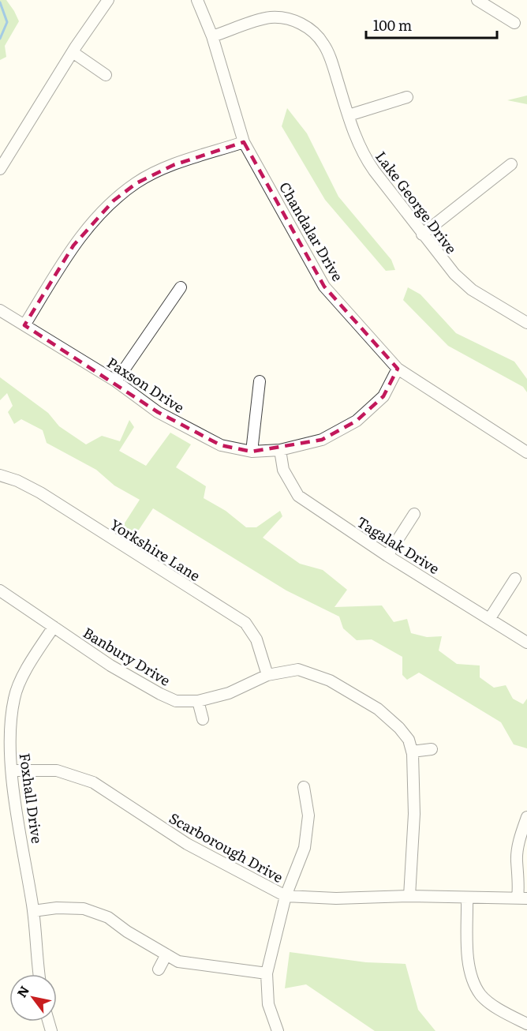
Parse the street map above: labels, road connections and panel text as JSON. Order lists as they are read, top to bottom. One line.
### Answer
{"streets":{"street":["Lake George Drive","Chandalar Drive","Paxson Drive","Tagalak Drive","Yorkshire Lane","Banbury Drive","Foxhall Drive","Scarborough Drive"]},"crossings":[["Lake George Drive","Chandalar Drive"],["Chandalar Drive","Paxson Drive"],["Paxson Drive","Tagalak Drive"],["Yorkshire Lane","Banbury Drive"],["Banbury Drive","Foxhall Drive"],["Banbury Drive","Scarborough Drive"],["Foxhall Drive","Scarborough Drive"]],"scale_bar":"100 m","north":"top left"}
